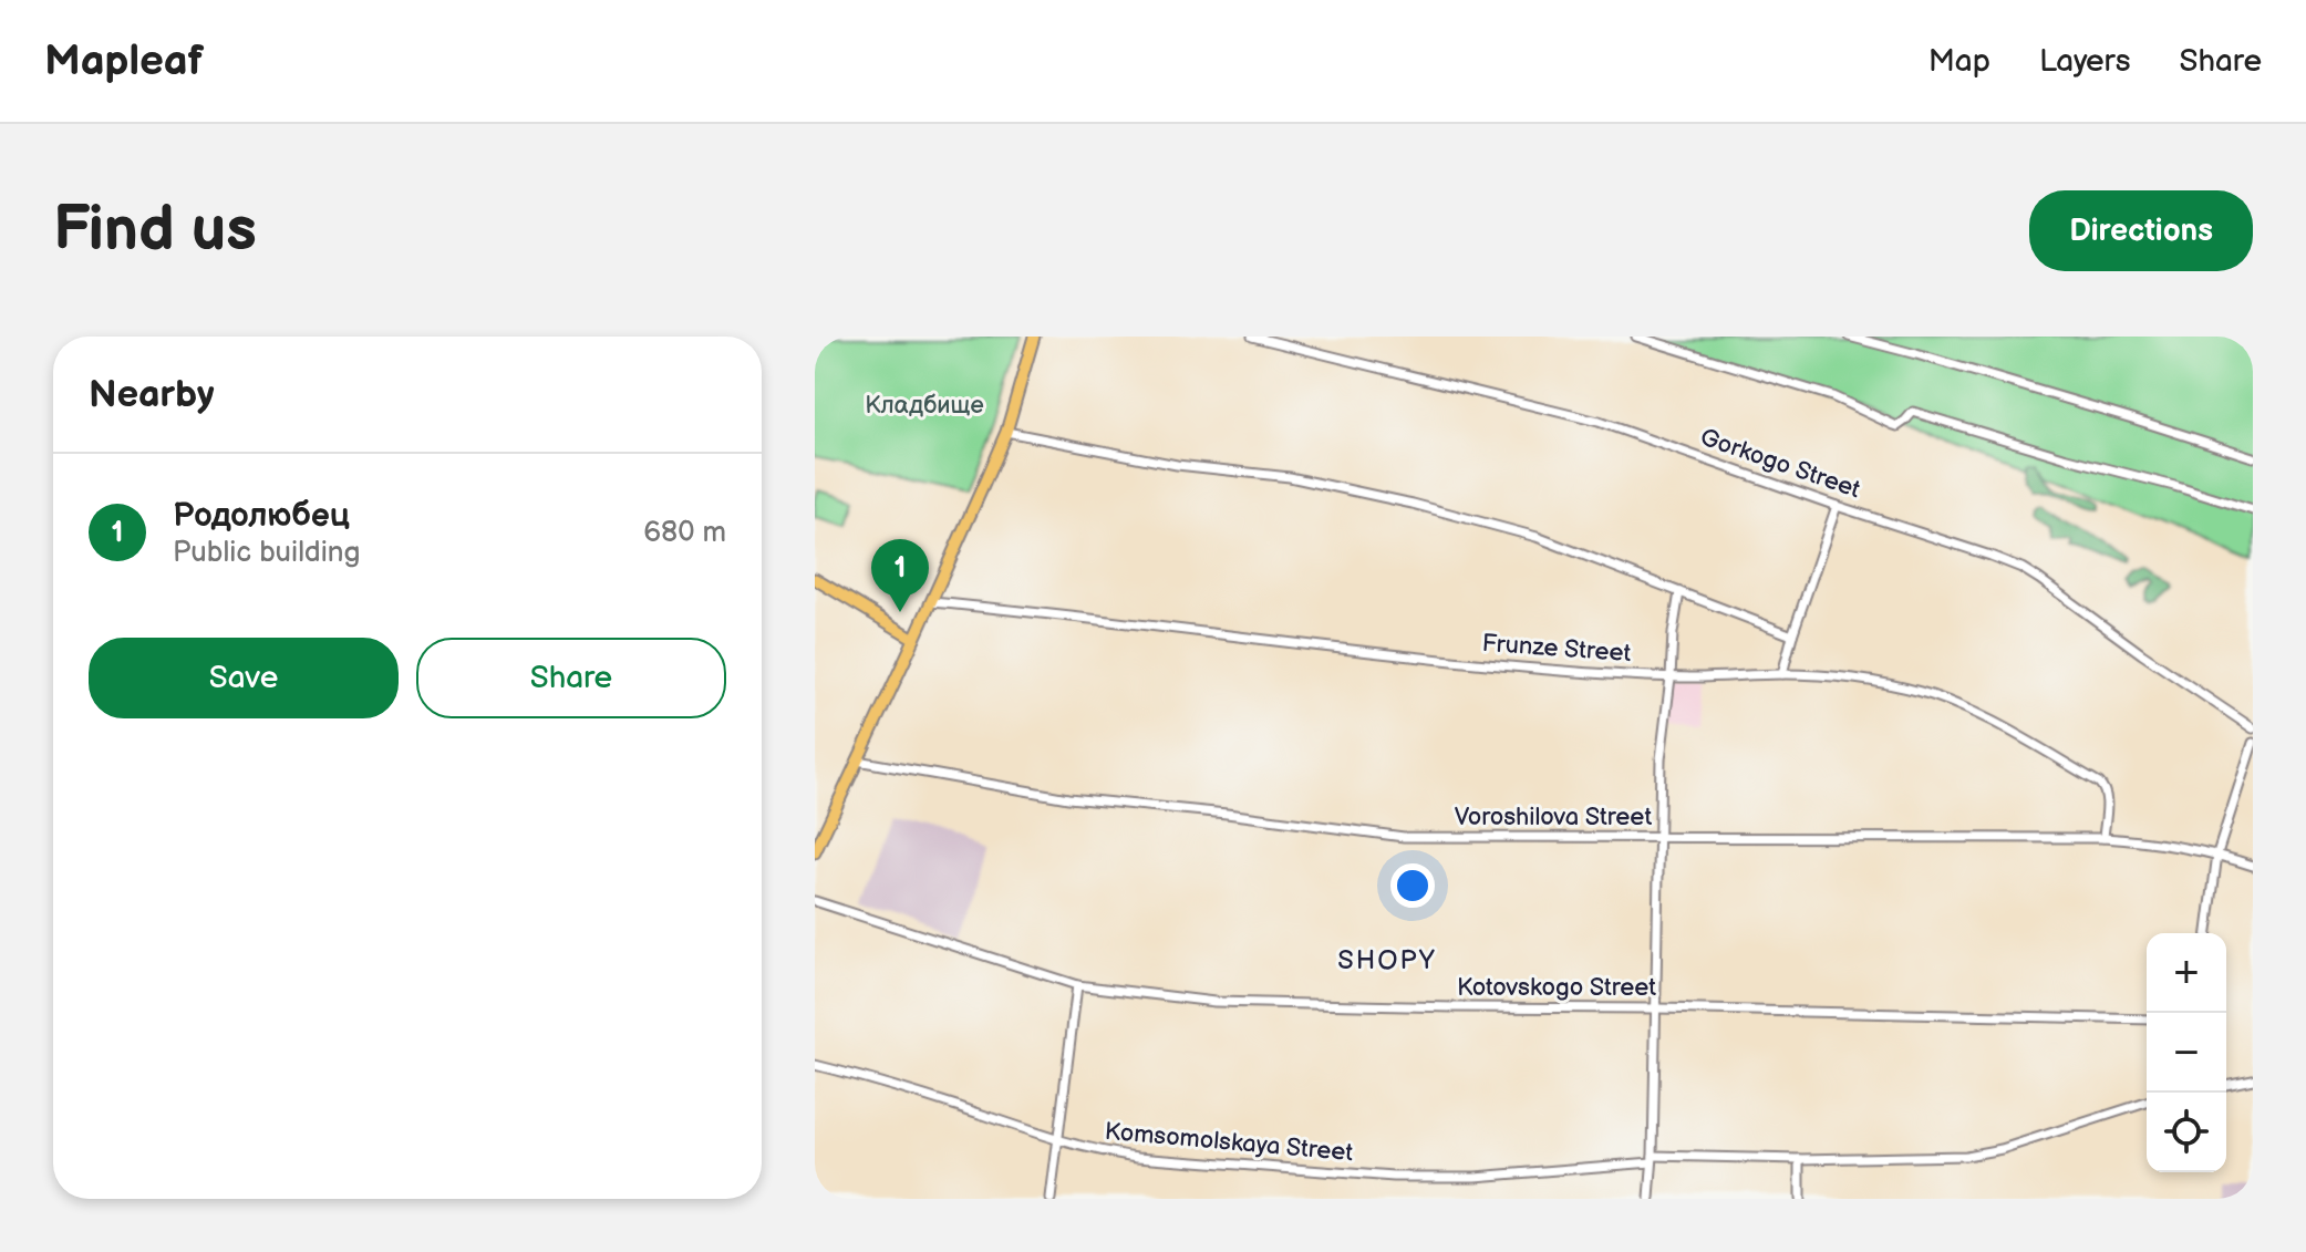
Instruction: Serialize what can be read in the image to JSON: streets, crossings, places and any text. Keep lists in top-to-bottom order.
{
  "streets": {
    "street": [
      "Gorkogo Street",
      "Frunze Street",
      "Voroshilova Street",
      "Kotovskogo Street",
      "Komsomolskaya Street"
    ]
  },
  "crossings": [
    ["Frunze Street", "Voroshilova Street"]
  ],
  "districts": ["SHOPY"],
  "parks": ["Кладбище"],
  "page": {
    "header": "Mapleaf",
    "nav": ["Map", "Layers", "Share"],
    "buttons": [
      "Directions",
      ["Save", "Share"]
    ],
    "title": "Find us",
    "heading": "Nearby",
    "list": [
      {
        "mark": "1",
        "name": "Родолюбец",
        "note": "Public building",
        "value": "680 m"
      }
    ],
    "pins": "1",
    "map_buttons": ["+", "−"]
  }
}
